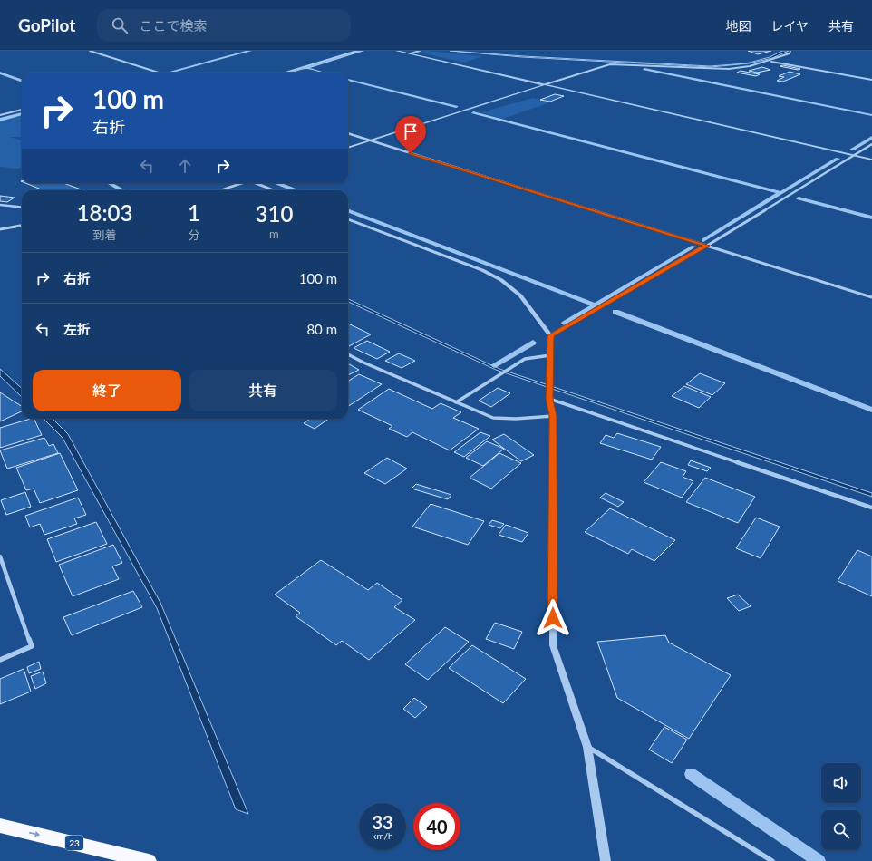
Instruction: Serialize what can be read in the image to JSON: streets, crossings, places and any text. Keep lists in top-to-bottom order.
{
  "streets": {
    "highway": ["23"]
  },
  "page": {
    "header": "GoPilot",
    "search": "ここで検索",
    "nav": ["地図", "レイヤ", "共有"],
    "turn": ["100 m", "右折"],
    "eta": [
      "18:03",
      "到着",
      "1",
      "分",
      "310",
      "m"
    ],
    "list": [
      {
        "name": "右折",
        "value": "100 m"
      },
      {
        "name": "左折",
        "value": "80 m"
      }
    ],
    "buttons": ["終了", "共有"],
    "speed": "33 km/h",
    "limit": "40"
  }
}
